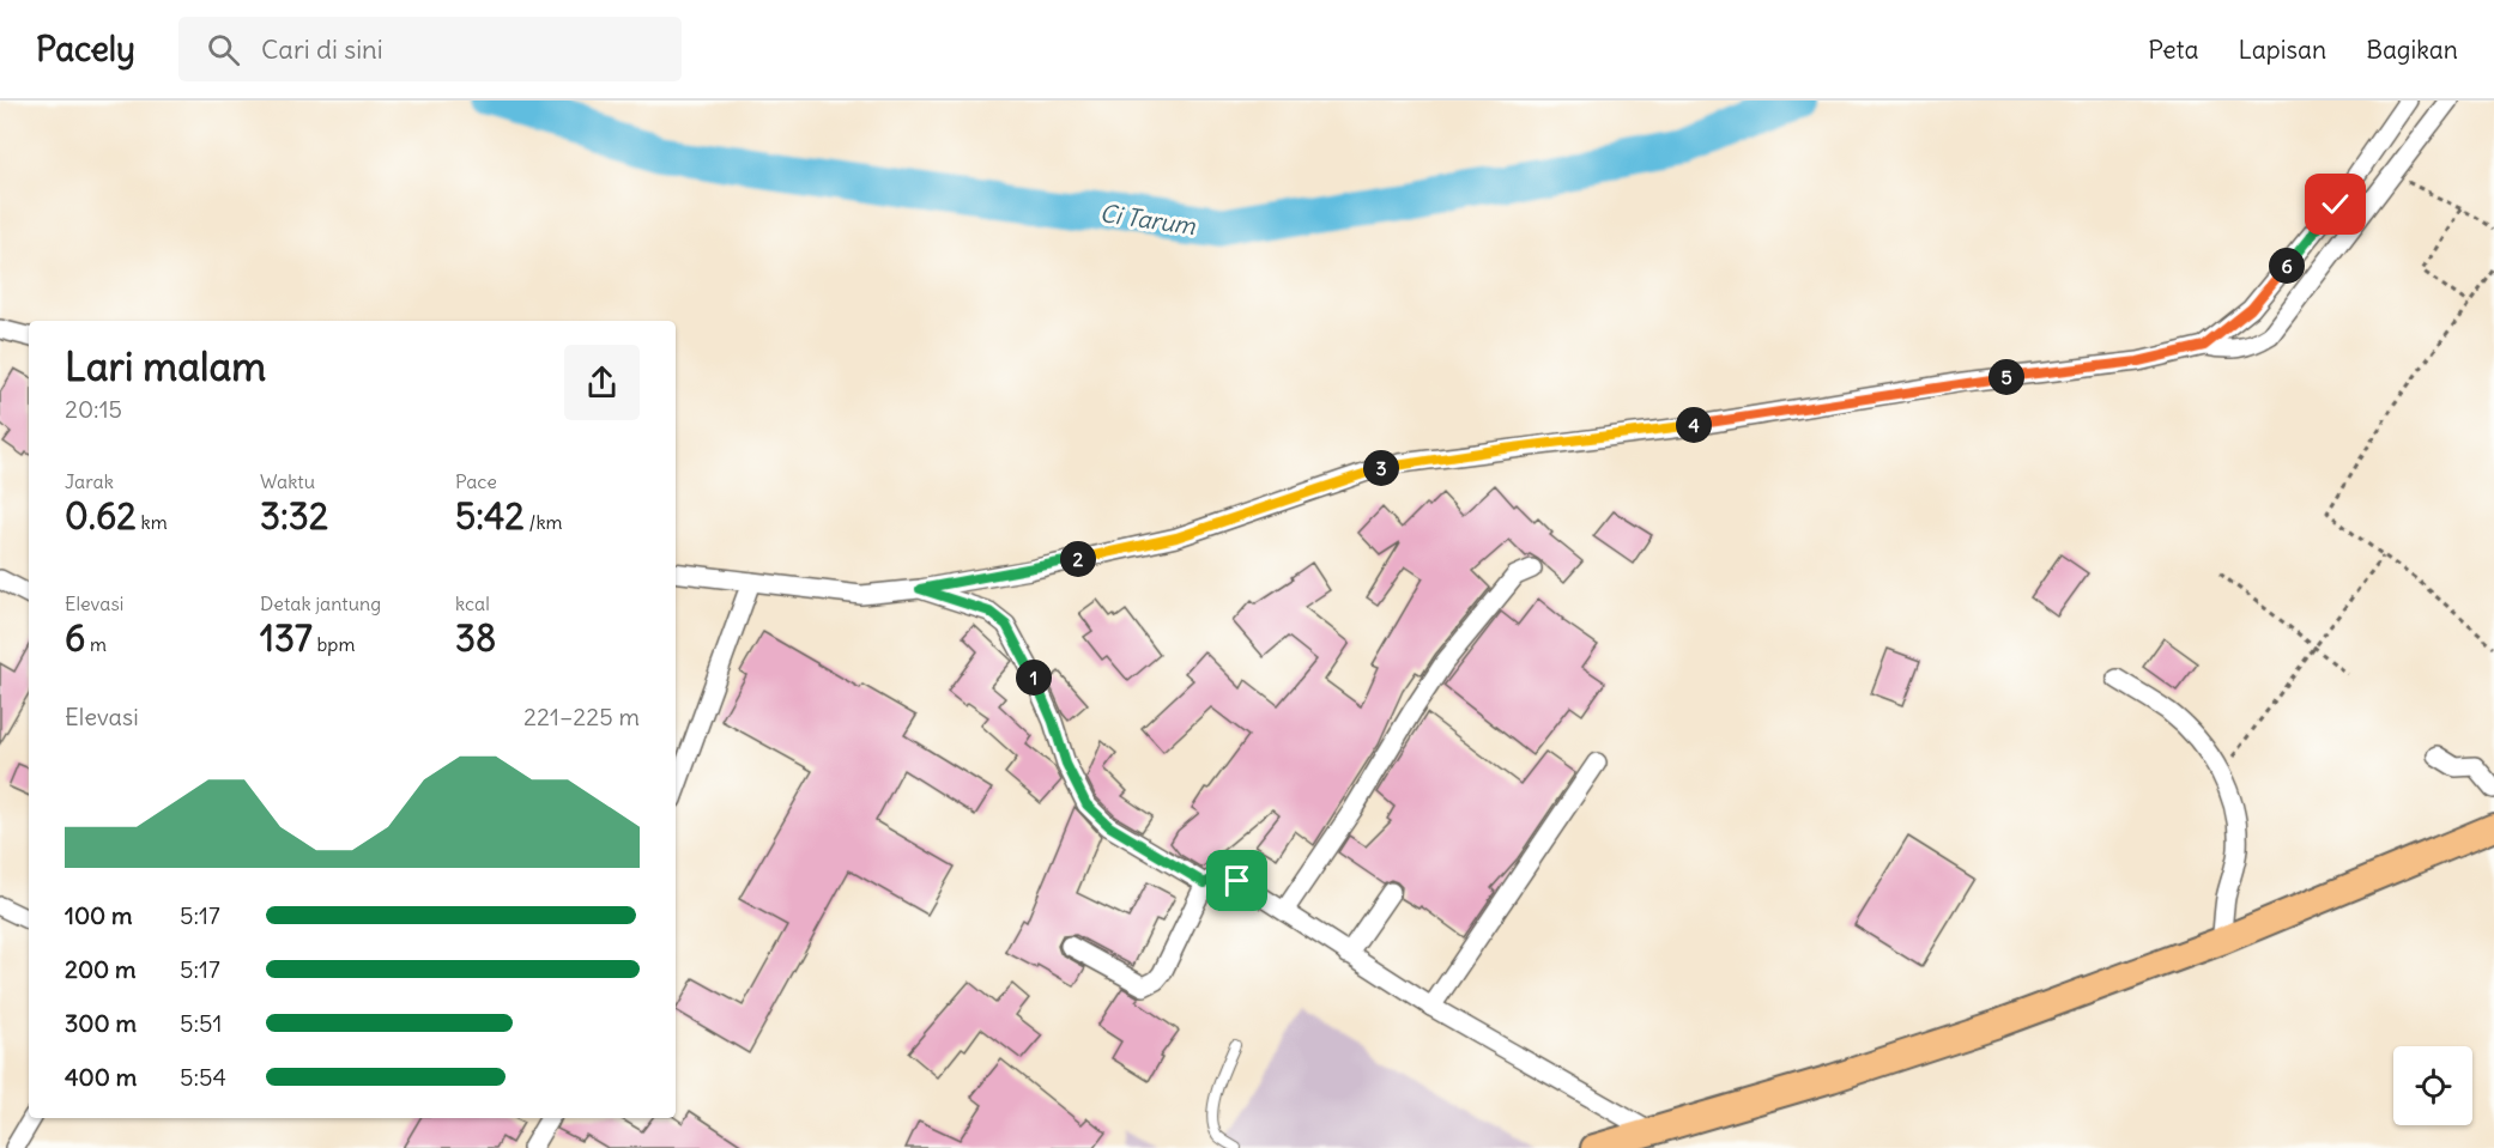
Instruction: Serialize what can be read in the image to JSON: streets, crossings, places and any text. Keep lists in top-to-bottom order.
{
  "water": ["Ci Tarum"],
  "page": {
    "header": "Pacely",
    "search": "Cari di sini",
    "nav": ["Peta", "Lapisan", "Bagikan"],
    "pins": [
      "6",
      "5",
      "4",
      "3",
      "2",
      "1"
    ],
    "heading": ["Lari malam", "20:15"],
    "stats": [
      ["Jarak", "0.62 km"],
      ["Waktu", "3:32"],
      ["Pace", "5:42 /km"],
      ["Elevasi", "6 m"],
      ["Detak jantung", "137 bpm"],
      ["kcal", "38"]
    ],
    "chart": ["Elevasi", "221–225 m"],
    "list": [
      {
        "name": "100 m",
        "note": "5:17"
      },
      {
        "name": "200 m",
        "note": "5:17"
      },
      {
        "name": "300 m",
        "note": "5:51"
      },
      {
        "name": "400 m",
        "note": "5:54"
      }
    ]
  }
}
